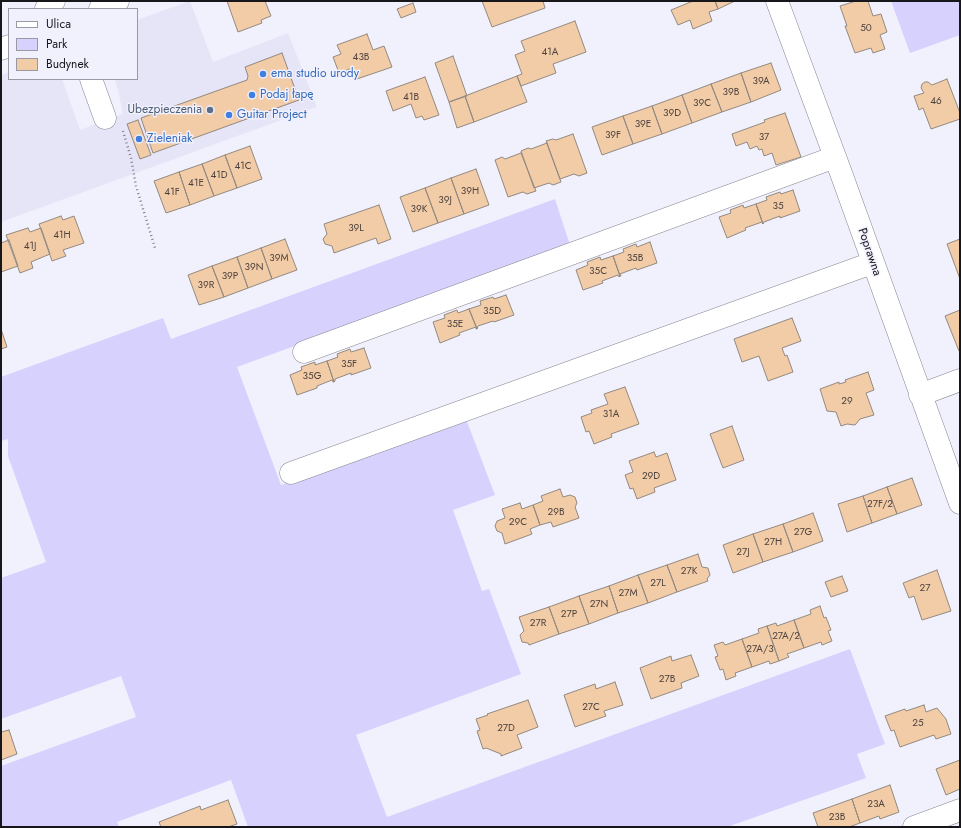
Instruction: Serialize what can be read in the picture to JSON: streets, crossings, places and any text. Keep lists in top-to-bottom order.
{
  "streets": {
    "street": ["Poprawna"]
  },
  "places": [
    "ema studio urody",
    "Podaj łapę",
    "Ubezpieczenia",
    "Guitar Project",
    "Zieleniak"
  ],
  "house_numbers": [
    "50",
    "41A",
    "43B",
    "39A",
    "39B",
    "41B",
    "46",
    "39C",
    "39D",
    "39E",
    "39F",
    "37",
    "41C",
    "41D",
    "41E",
    "39H",
    "41F",
    "39J",
    "35",
    "39K",
    "39L",
    "41H",
    "41J",
    "39M",
    "35B",
    "39N",
    "35C",
    "39P",
    "39R",
    "35D",
    "35E",
    "35F",
    "35G",
    "29",
    "31A",
    "29D",
    "27F/2",
    "29B",
    "29C",
    "27G",
    "27H",
    "27J",
    "27K",
    "27L",
    "27",
    "27M",
    "27N",
    "27P",
    "27R",
    "27A/2",
    "27A/3",
    "27B",
    "27C",
    "25",
    "27D",
    "23A",
    "23B"
  ],
  "legend": ["Ulica", "Park", "Budynek"]
}
